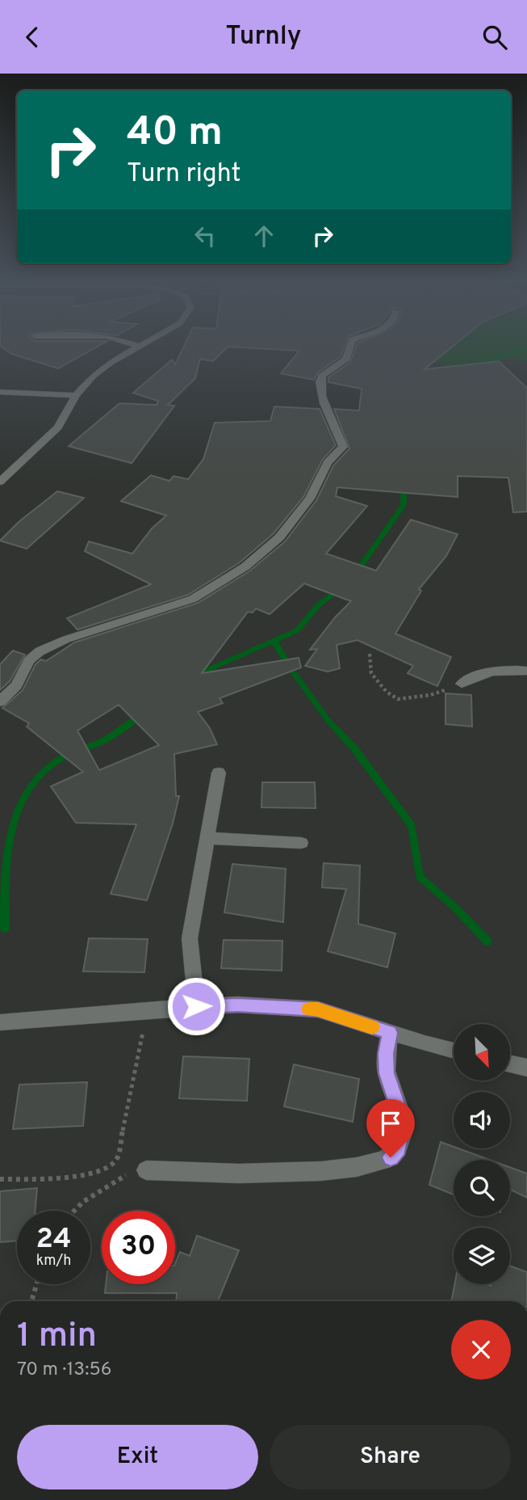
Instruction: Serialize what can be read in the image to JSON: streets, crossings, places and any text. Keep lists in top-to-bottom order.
{
  "north": "bottom right",
  "page": {
    "header": "Turnly",
    "turn": ["40 m", "Turn right"],
    "speed": "24 km/h",
    "limit": "30",
    "heading": ["1 min", "70 m · 13:56"],
    "buttons": ["Exit", "Share"]
  }
}
